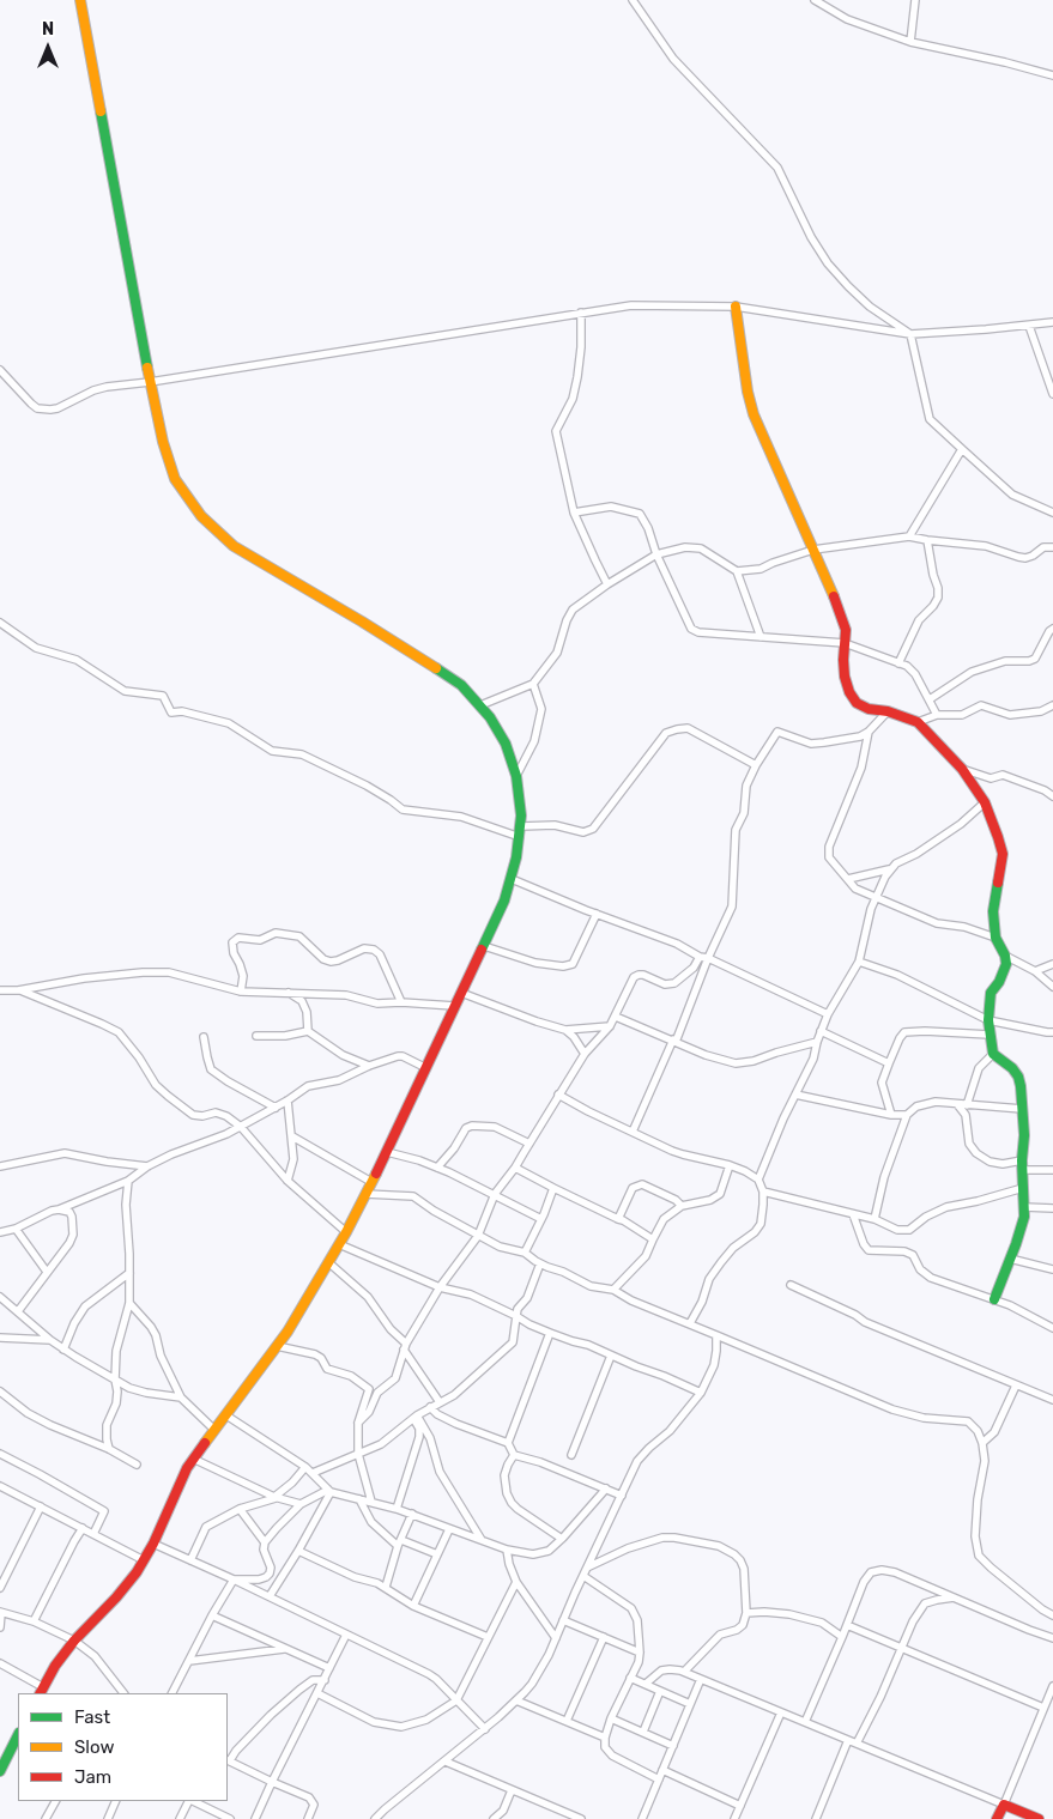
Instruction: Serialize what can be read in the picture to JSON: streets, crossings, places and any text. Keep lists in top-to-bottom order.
{
  "legend": ["Fast", "Slow", "Jam"],
  "north": "top"
}
